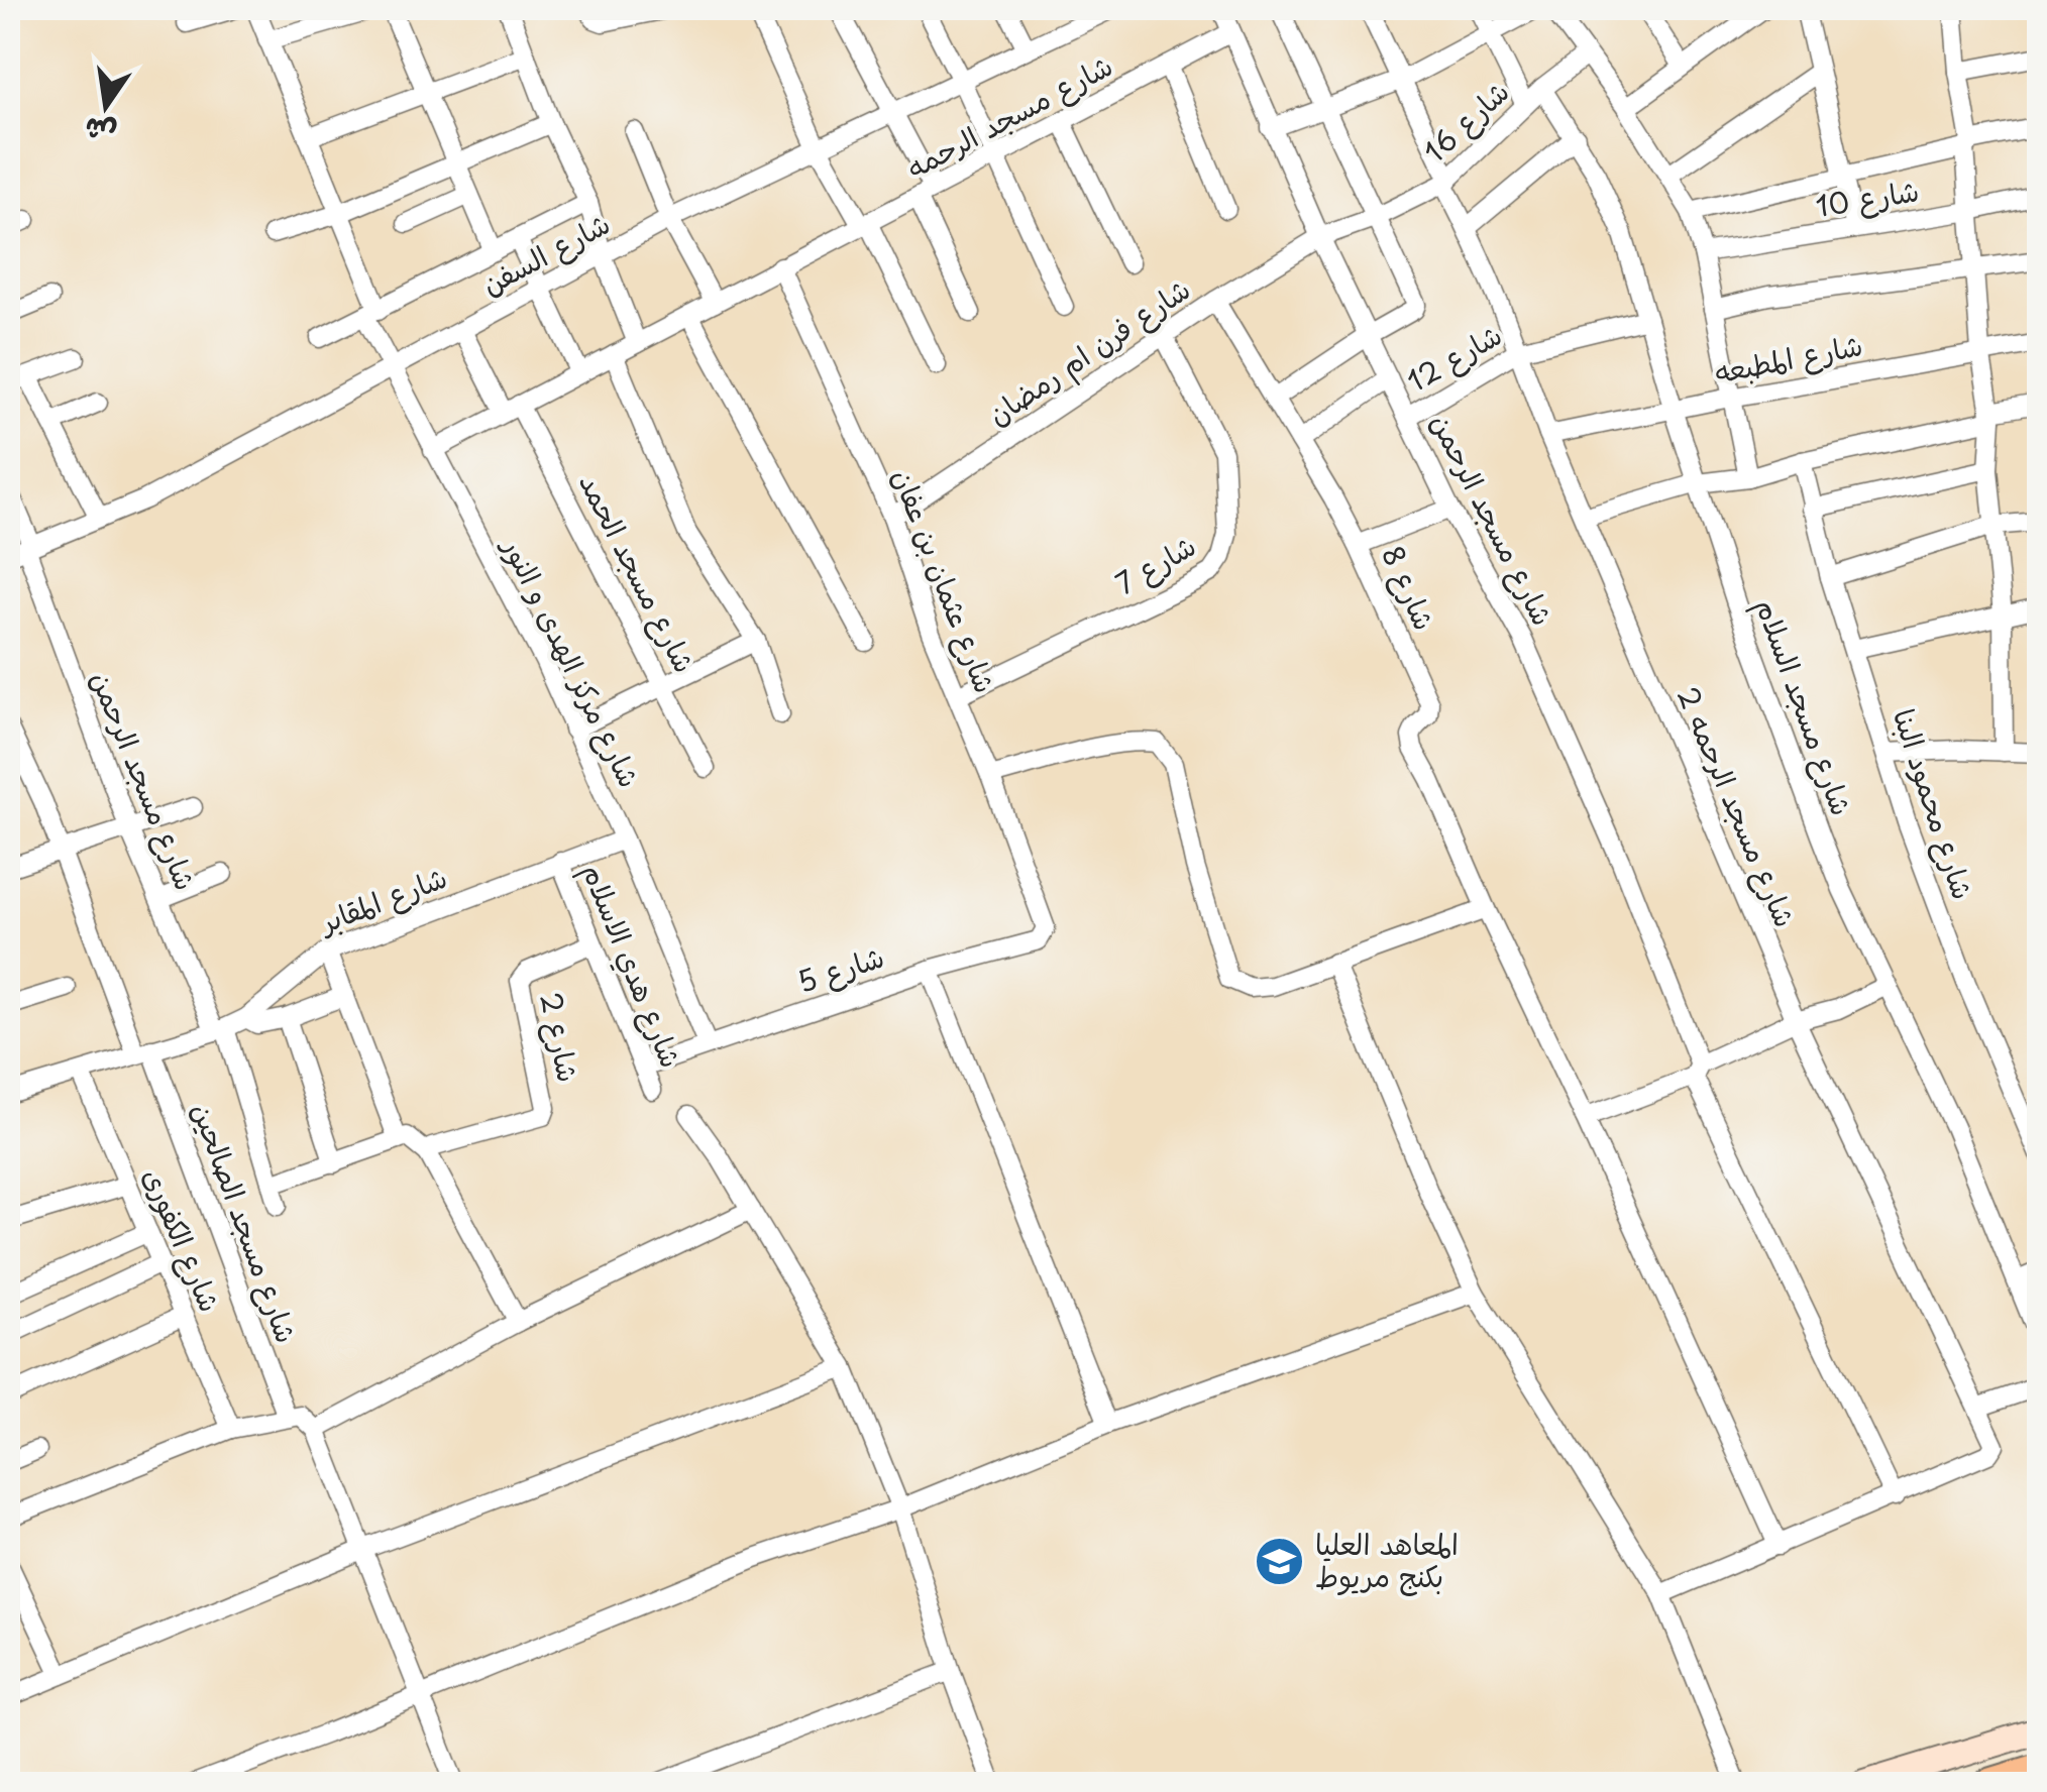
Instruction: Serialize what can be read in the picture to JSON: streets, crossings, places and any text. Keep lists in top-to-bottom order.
{
  "streets": {
    "street": [
      "شارع مسجد الرحمه",
      "شارع 16",
      "شارع 10",
      "شارع السفن",
      "شارع فرن ام رمضان",
      "شارع 12",
      "شارع المطبعه",
      "شارع مسجد الرحمن",
      "شارع 7",
      "شارع مسجد الحمد",
      "شارع عثمان بن عفان",
      "شارع 8",
      "شارع مركز الهدى و النور",
      "شارع مسجد السلام",
      "شارع محمود البنا",
      "شارع مسجد الرحمه 2",
      "شارع المقابر",
      "شارع هدي الاسلام",
      "شارع 5",
      "شارع 2",
      "شارع مسجد الصالحين",
      "شارع الكفورى"
    ]
  },
  "crossings": [
    ["شارع مسجد الرحمه", "شارع مسجد الرحمن"],
    ["شارع مسجد الرحمه", "شارع مسجد الحمد"],
    ["شارع مسجد الرحمه", "شارع عثمان بن عفان"],
    ["شارع مسجد الرحمه", "شارع مركز الهدى و النور"],
    ["شارع 16", "شارع فرن ام رمضان"],
    ["شارع 16", "شارع مسجد الرحمن"],
    ["شارع 16", "شارع مسجد السلام"],
    ["شارع 16", "شارع مسجد الرحمه 2"],
    ["شارع السفن", "شارع مسجد الرحمن"],
    ["شارع السفن", "شارع مسجد الحمد"],
    ["شارع السفن", "شارع مركز الهدى و النور"],
    ["شارع فرن ام رمضان", "شارع مسجد الرحمن"],
    ["شارع فرن ام رمضان", "شارع 7"],
    ["شارع فرن ام رمضان", "شارع عثمان بن عفان"],
    ["شارع فرن ام رمضان", "شارع 8"],
    ["شارع 12", "شارع مسجد الرحمن"],
    ["شارع 12", "شارع مسجد السلام"],
    ["شارع 12", "شارع مسجد الرحمه 2"],
    ["شارع المطبعه", "شارع مسجد السلام"],
    ["شارع المطبعه", "شارع مسجد الرحمه 2"],
    ["شارع مسجد الرحمن", "شارع مسجد الرحمه 2"],
    ["شارع مسجد الرحمن", "شارع المقابر"],
    ["شارع 7", "شارع عثمان بن عفان"],
    ["شارع عثمان بن عفان", "شارع 5"],
    ["شارع مركز الهدى و النور", "شارع المقابر"],
    ["شارع مركز الهدى و النور", "شارع 5"],
    ["شارع المقابر", "شارع هدي الاسلام"],
    ["شارع المقابر", "شارع مسجد الصالحين"],
    ["شارع المقابر", "شارع الكفورى"],
    ["شارع هدي الاسلام", "شارع 5"],
    ["شارع هدي الاسلام", "شارع 2"]
  ],
  "places": {
    "school or university": ["المعاهد العليا بكنج مريوط"]
  },
  "north": "bottom"
}
